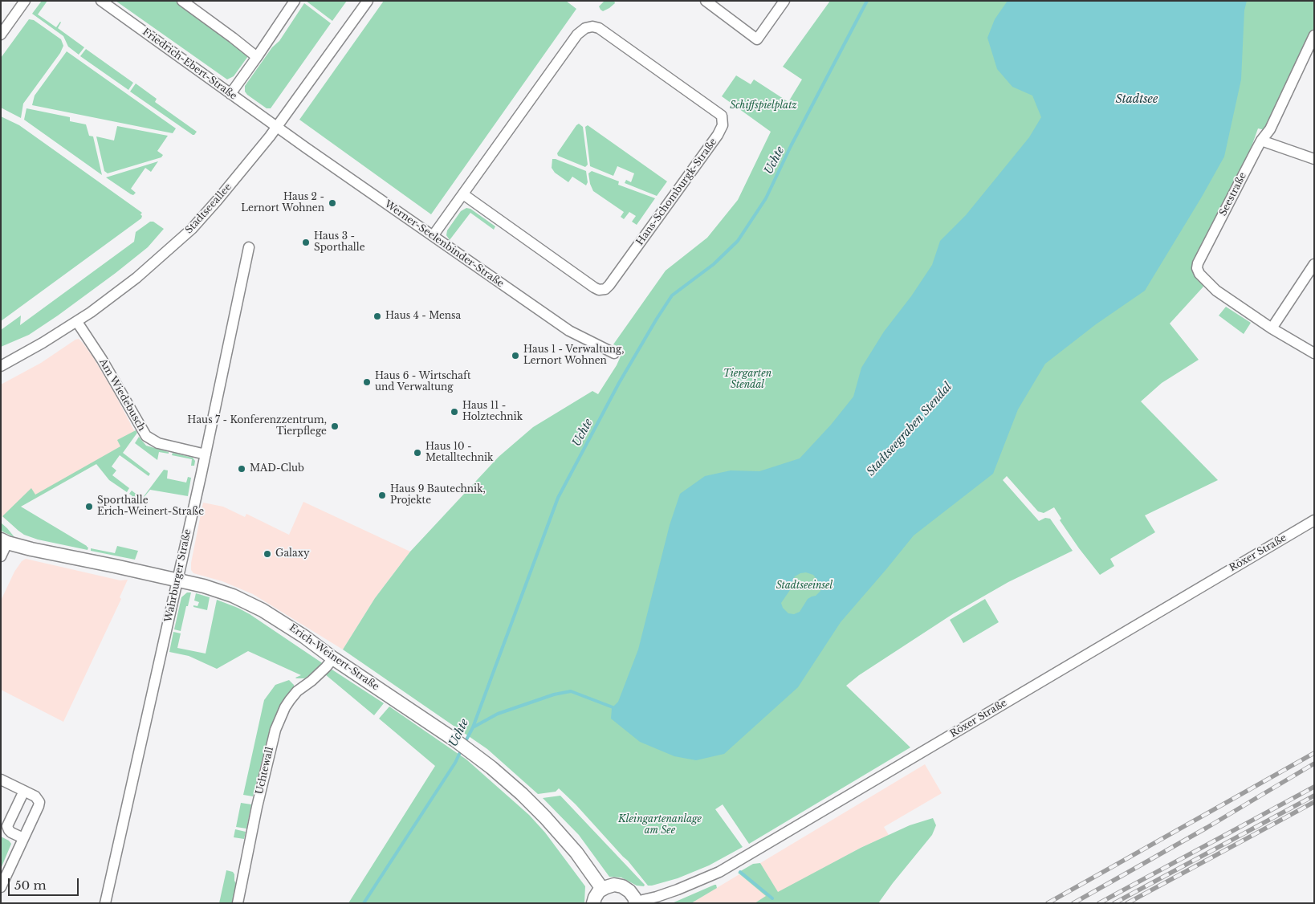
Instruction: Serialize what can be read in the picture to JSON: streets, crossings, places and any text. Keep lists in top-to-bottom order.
{
  "streets": {
    "street": [
      "Friedrich-Ebert-Straße",
      "Hans-Schomburgk-Straße",
      "Seestraße",
      "Stadtseeallee",
      "Werner-Seelenbinder-Straße",
      "Am Wiedebusch",
      "Röxer Straße",
      "Wahrburger Straße",
      "Erich-Weinert-Straße",
      "Uchtewall"
    ]
  },
  "crossings": [
    ["Friedrich-Ebert-Straße", "Stadtseeallee"],
    ["Friedrich-Ebert-Straße", "Werner-Seelenbinder-Straße"],
    ["Hans-Schomburgk-Straße", "Werner-Seelenbinder-Straße"],
    ["Stadtseeallee", "Werner-Seelenbinder-Straße"],
    ["Stadtseeallee", "Am Wiedebusch"],
    ["Am Wiedebusch", "Wahrburger Straße"],
    ["Wahrburger Straße", "Erich-Weinert-Straße"],
    ["Erich-Weinert-Straße", "Uchtewall"]
  ],
  "water": ["Stadtsee", "Uchte", "Stadtseegraben Stendal"],
  "parks": [
    "Schiffspielplatz",
    "Tiergarten Stendal",
    "Stadtseeinsel",
    "Kleingartenanlage am See"
  ],
  "places": [
    "Haus 2 - Lernort Wohnen",
    "Haus 3 - Sporthalle",
    "Haus 4 - Mensa",
    "Haus 1 - Verwaltung, Lernort Wohnen",
    "Haus 6 - Wirtschaft und Verwaltung",
    "Haus 11 - Holztechnik",
    "Haus 7 - Konferenzzentrum, Tierpflege",
    "Haus 10 - Metalltechnik",
    "MAD-Club",
    "Haus 9 Bautechnik, Projekte",
    "Sporthalle Erich-Weinert-Straße",
    "Galaxy"
  ],
  "scale_bar": "50 m"
}
